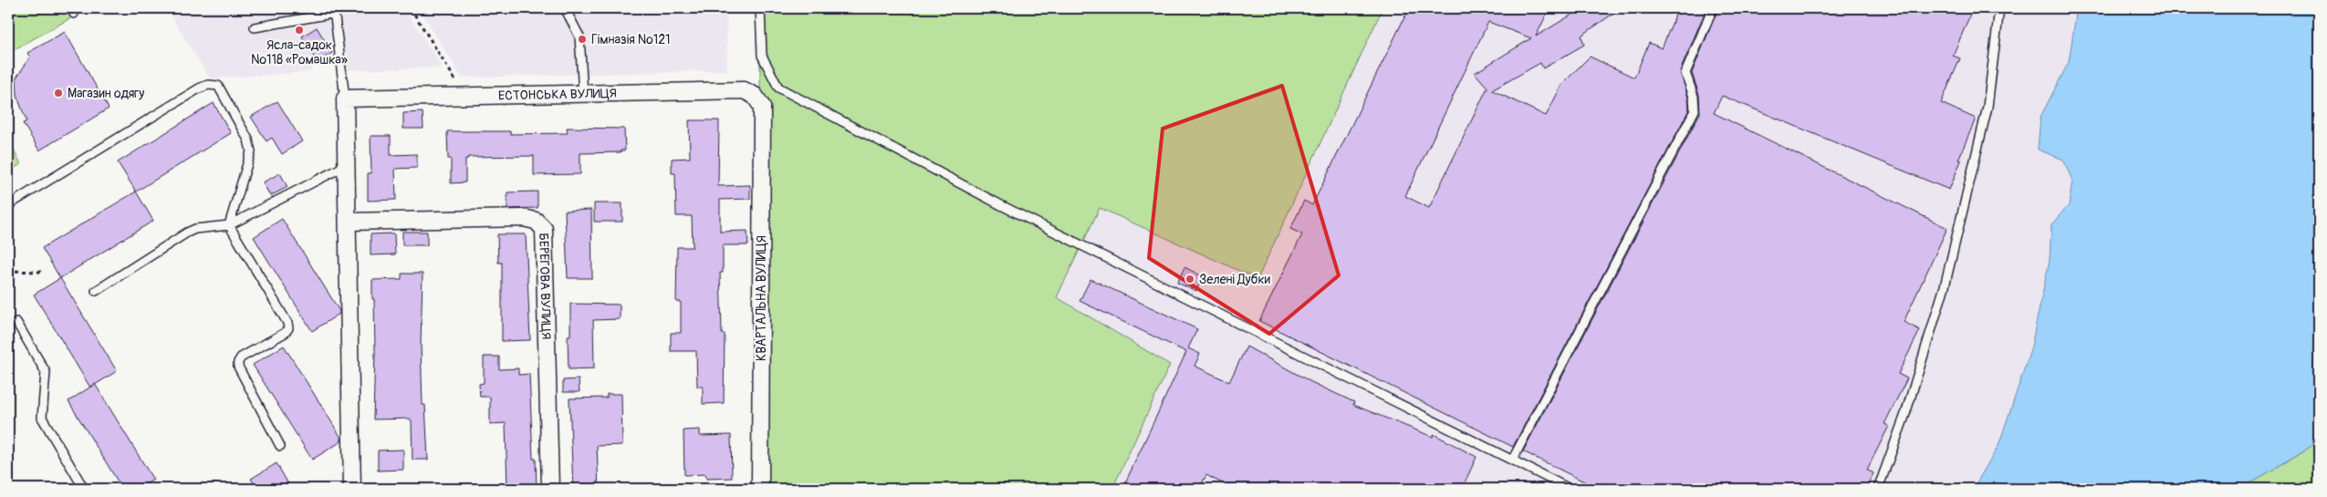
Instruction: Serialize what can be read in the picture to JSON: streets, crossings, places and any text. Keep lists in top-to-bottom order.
{
  "streets": {
    "street": ["ЕСТОНСЬКА ВУЛИЦЯ", "БЕРЕГОВА ВУЛИЦЯ", "КВАРТАЛЬНА ВУЛИЦЯ"]
  },
  "crossings": [
    ["ЕСТОНСЬКА ВУЛИЦЯ", "КВАРТАЛЬНА ВУЛИЦЯ"]
  ],
  "places": [
    "Ясла-садок №118 «Ромашка»",
    "Гімназія №121",
    "Магазин одягу",
    "Зелені Дубки"
  ]
}
